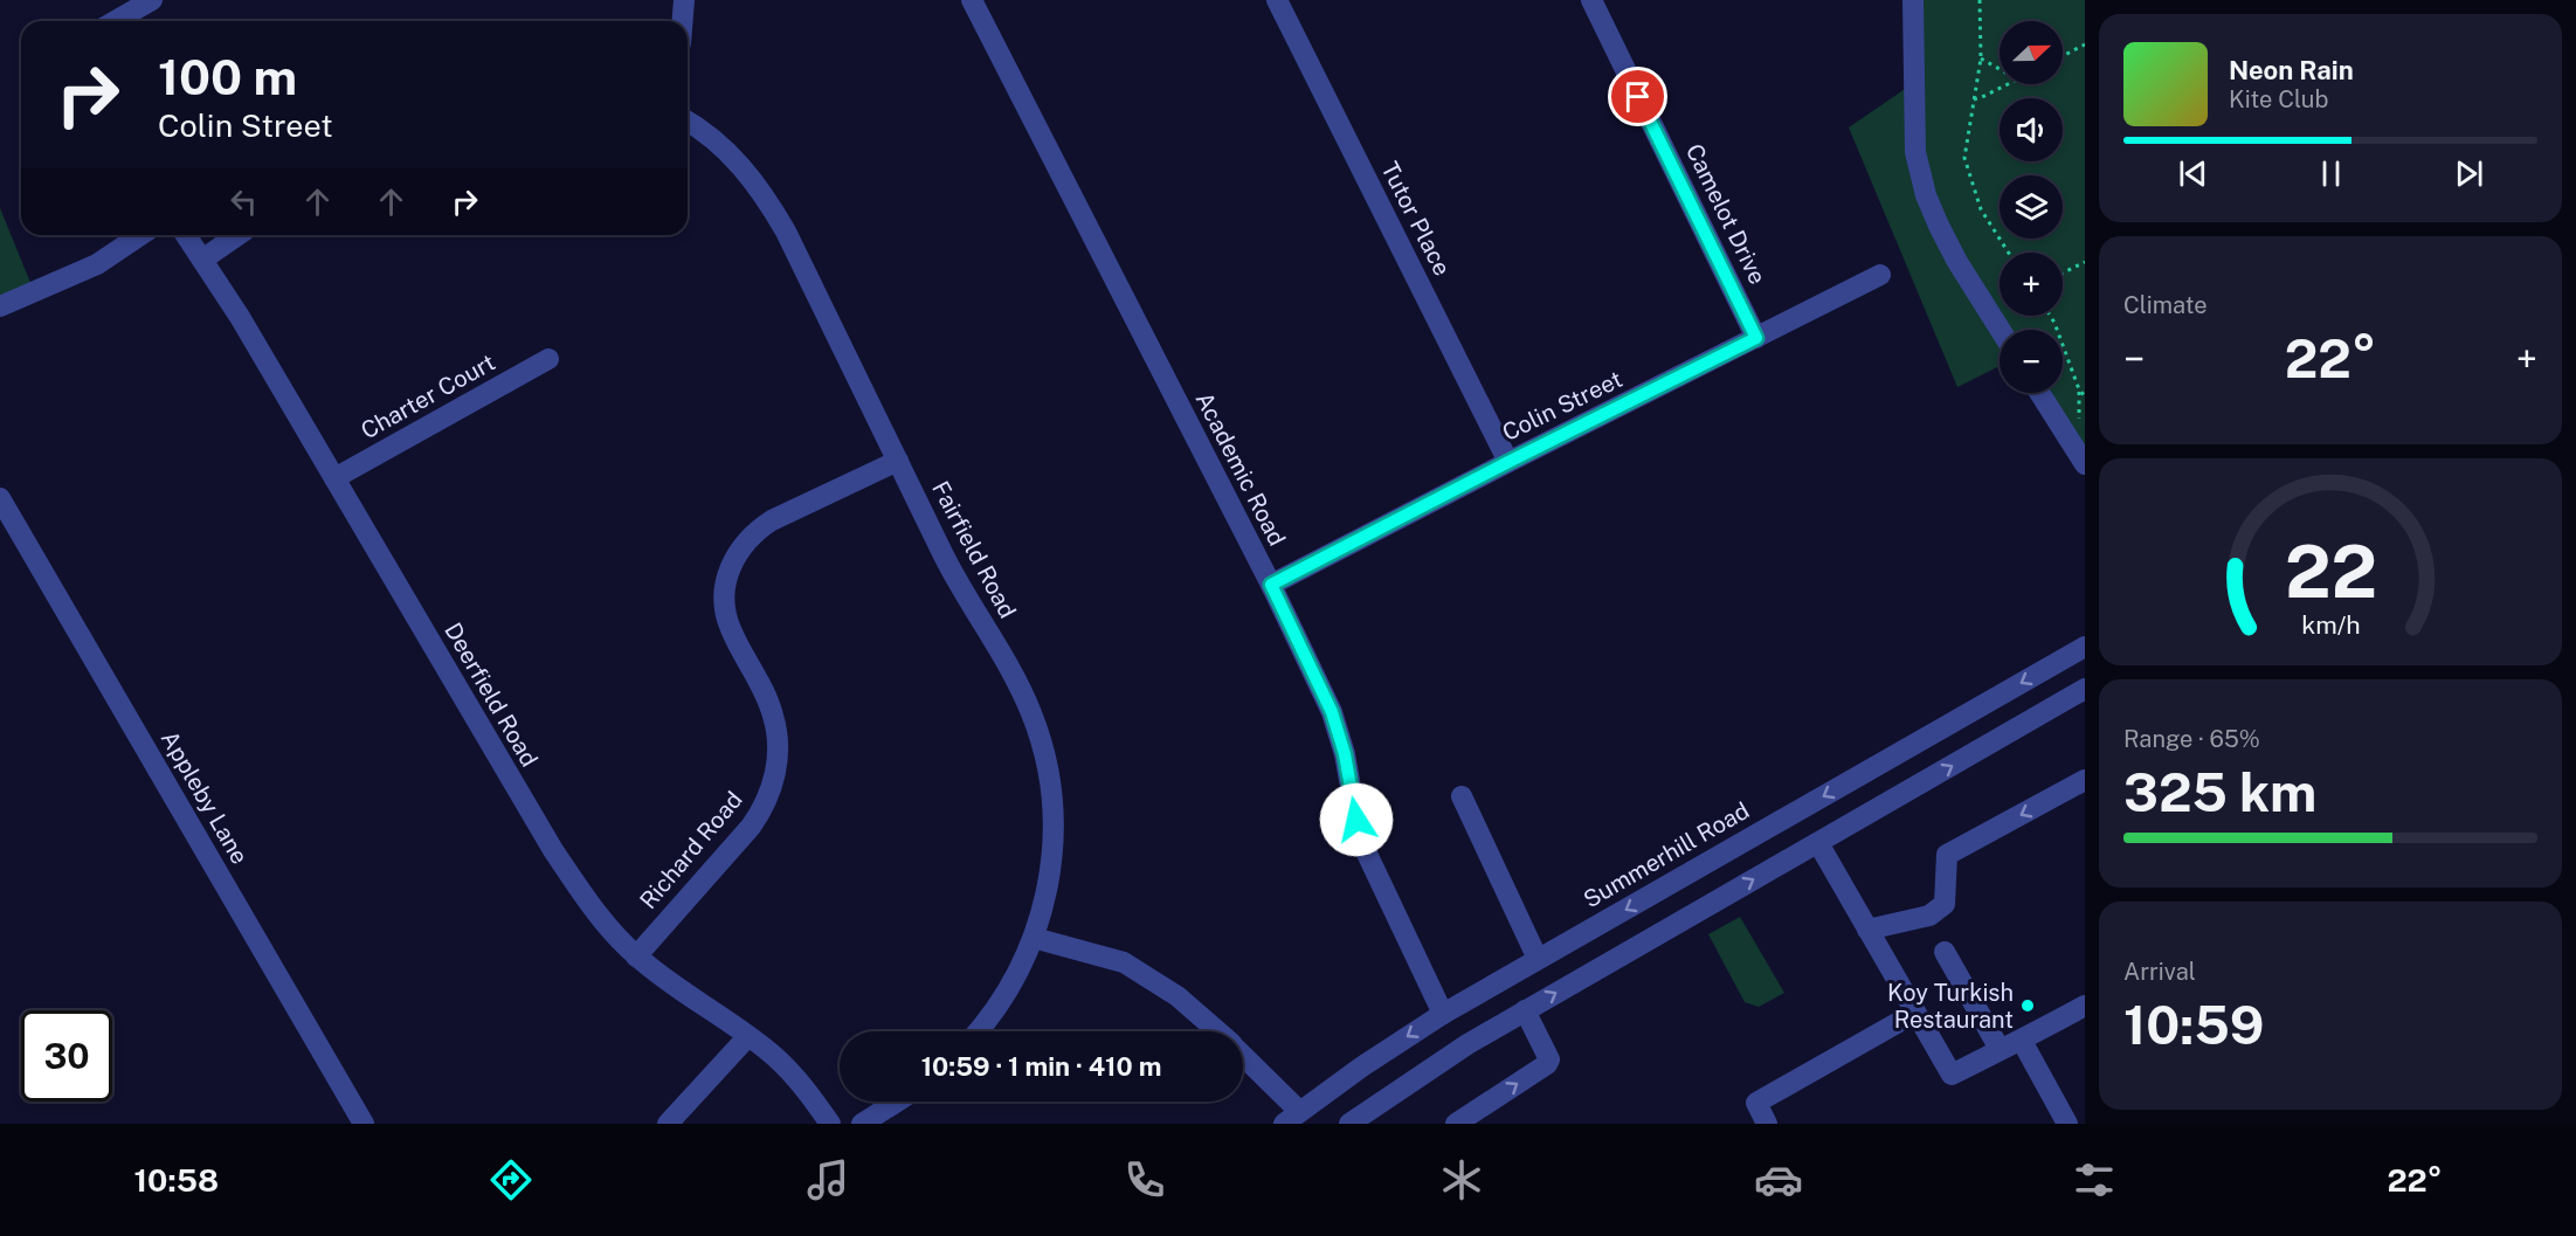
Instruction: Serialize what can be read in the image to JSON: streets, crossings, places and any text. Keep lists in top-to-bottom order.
{
  "streets": {
    "street": [
      "Camelot Drive",
      "Tutor Place",
      "Charter Court",
      "Colin Street",
      "Academic Road",
      "Fairfield Road",
      "Deerfield Road",
      "Appleby Lane",
      "Richard Road",
      "Summerhill Road"
    ]
  },
  "crossings": [
    ["Camelot Drive", "Colin Street"],
    ["Tutor Place", "Colin Street"],
    ["Charter Court", "Deerfield Road"],
    ["Colin Street", "Academic Road"],
    ["Academic Road", "Summerhill Road"],
    ["Fairfield Road", "Richard Road"],
    ["Deerfield Road", "Richard Road"]
  ],
  "places": ["Koy Turkish Restaurant"],
  "north": "right",
  "page": {
    "map_buttons": ["+", "−"],
    "turn": ["100 m", "Colin Street"],
    "song": ["Neon Rain", "Kite Club"],
    "tile": [
      "Climate",
      ["Range · 65%", "325 km"],
      ["Arrival", "10:59"]
    ],
    "heat": ["−", "22°", "+"],
    "limit": "30",
    "trip": "10:59 · 1 min · 410 m",
    "tabs": ["10:58", "22°"],
    "gauge": ["22", "km/h"]
  }
}
